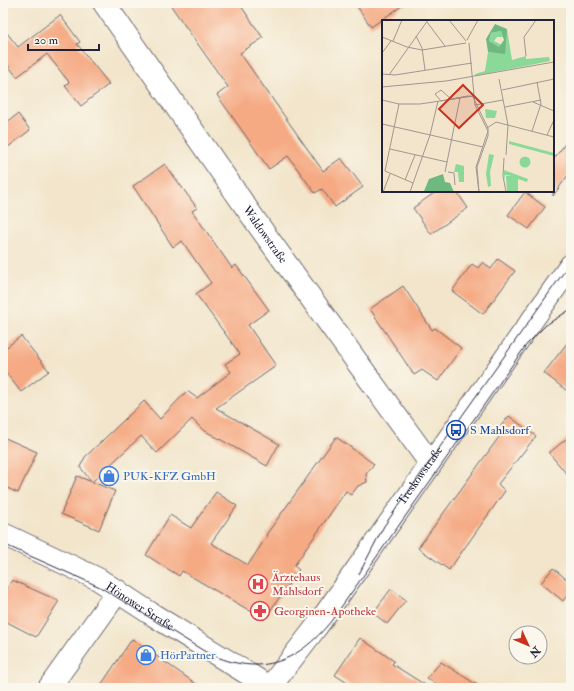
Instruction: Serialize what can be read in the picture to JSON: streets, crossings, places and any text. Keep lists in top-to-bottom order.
{
  "streets": {
    "street": ["Waldowstraße", "Treskowstraße", "Hönower Straße"]
  },
  "crossings": [
    ["Waldowstraße", "Treskowstraße"],
    ["Treskowstraße", "Hönower Straße"]
  ],
  "places": {
    "bus stop": ["S Mahlsdorf"],
    "shop": ["PUK-KFZ GmbH", "HörPartner"],
    "hospital": ["Ärztehaus Mahlsdorf"],
    "pharmacy": ["Georginen-Apotheke"]
  },
  "scale_bar": "20 m",
  "north": "bottom right"
}
